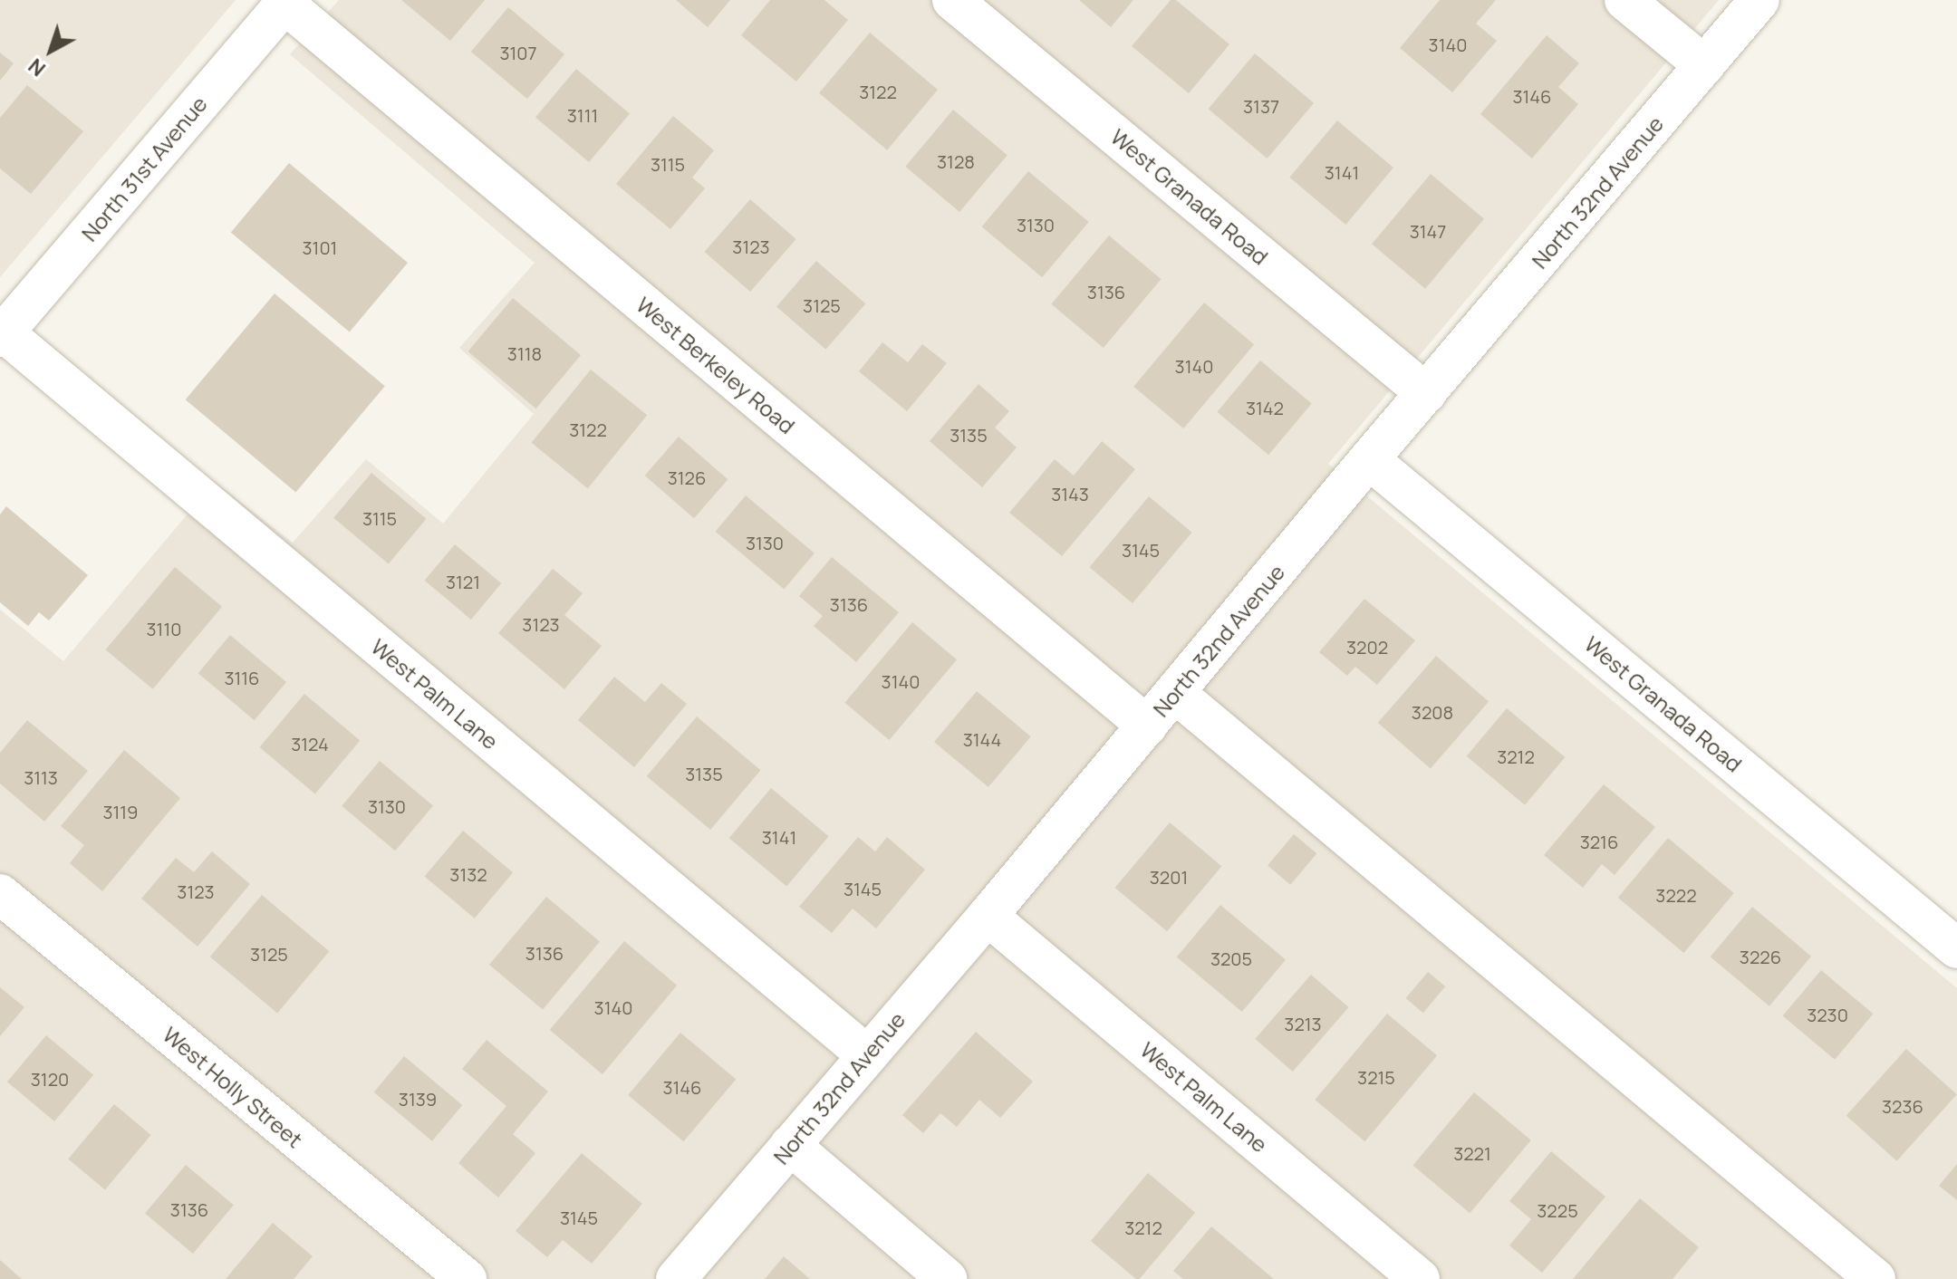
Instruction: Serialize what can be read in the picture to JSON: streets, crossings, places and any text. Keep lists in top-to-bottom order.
{
  "streets": {
    "street": [
      "North 31st Avenue",
      "North 32nd Avenue",
      "West Granada Road",
      "West Berkeley Road",
      "West Palm Lane",
      "West Holly Street"
    ]
  },
  "crossings": [
    ["North 31st Avenue", "West Berkeley Road"],
    ["North 31st Avenue", "West Palm Lane"],
    ["North 32nd Avenue", "West Granada Road"],
    ["North 32nd Avenue", "West Berkeley Road"],
    ["North 32nd Avenue", "West Palm Lane"]
  ],
  "house_numbers": [
    "3140",
    "3107",
    "3122",
    "3146",
    "3137",
    "3111",
    "3128",
    "3115",
    "3141",
    "3130",
    "3147",
    "3123",
    "3101",
    "3136",
    "3125",
    "3118",
    "3140",
    "3142",
    "3122",
    "3135",
    "3126",
    "3143",
    "3115",
    "3130",
    "3145",
    "3121",
    "3136",
    "3123",
    "3110",
    "3202",
    "3116",
    "3140",
    "3208",
    "3144",
    "3124",
    "3212",
    "3135",
    "3113",
    "3130",
    "3119",
    "3141",
    "3216",
    "3132",
    "3201",
    "3145",
    "3123",
    "3222",
    "3136",
    "3125",
    "3226",
    "3205",
    "3140",
    "3230",
    "3213",
    "3215",
    "3120",
    "3146",
    "3139",
    "3236",
    "3221",
    "3136",
    "3225",
    "3145",
    "3212"
  ],
  "north": "bottom left"
}
